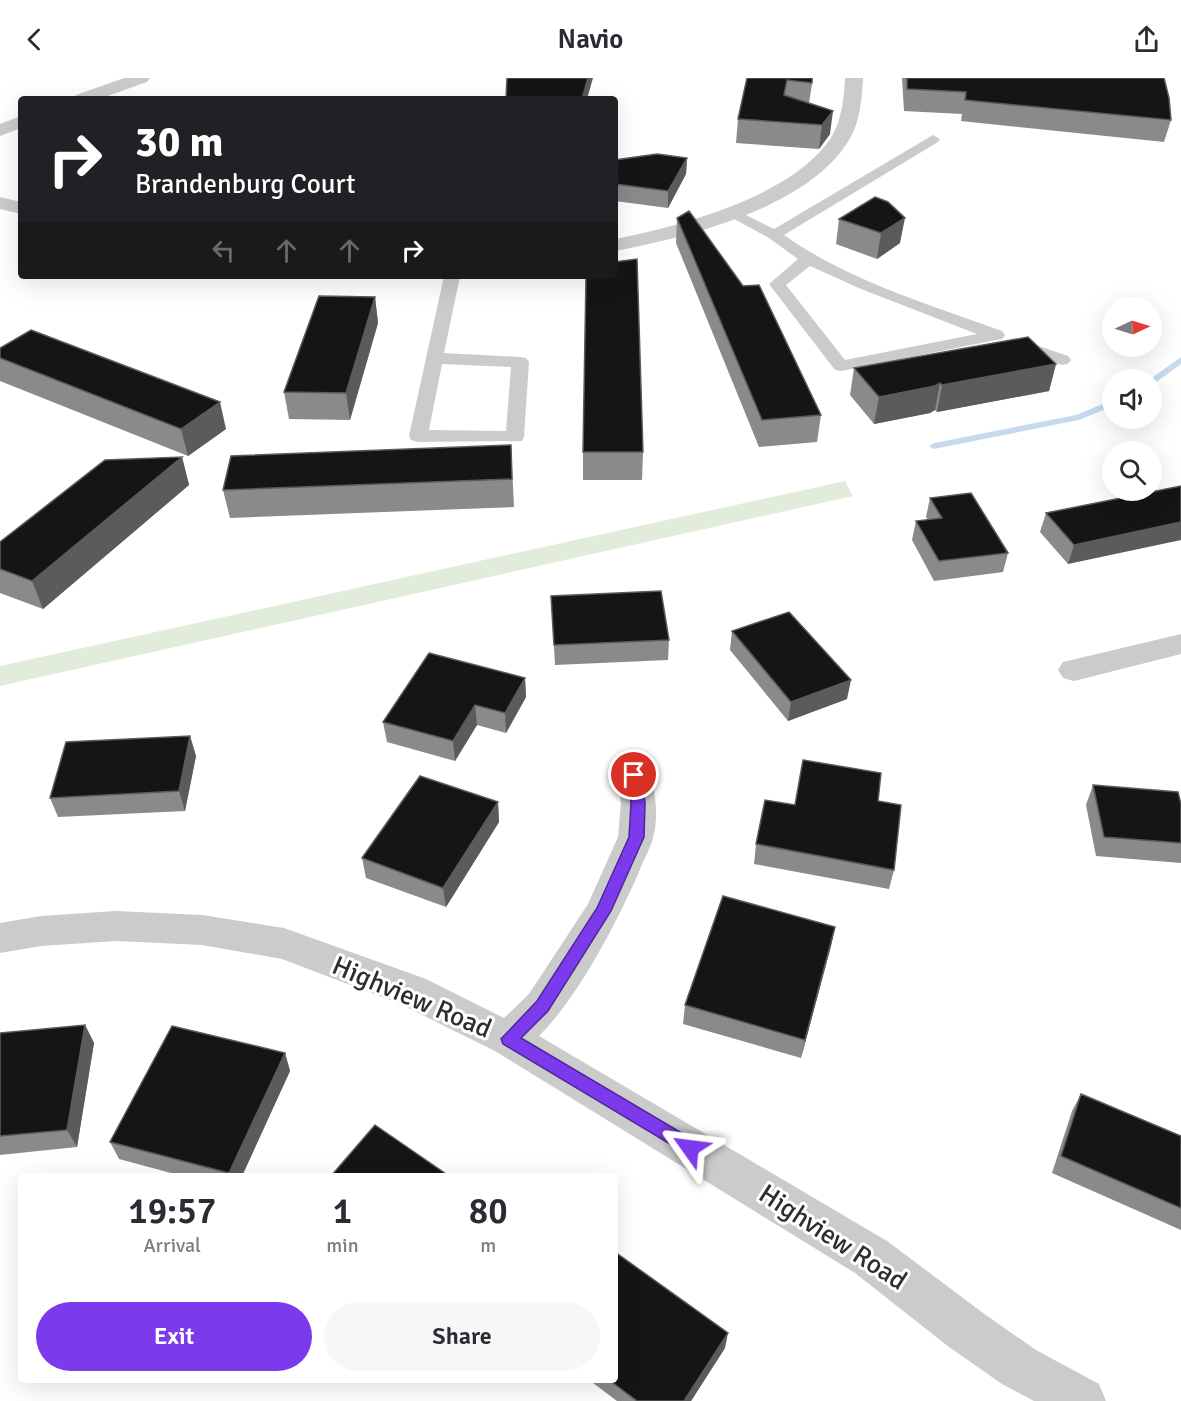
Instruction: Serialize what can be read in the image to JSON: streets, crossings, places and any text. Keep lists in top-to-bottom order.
{
  "streets": {
    "street": ["Highview Road"]
  },
  "north": "right",
  "page": {
    "header": "Navio",
    "turn": ["30 m", "Brandenburg Court"],
    "eta": [
      "19:57",
      "Arrival",
      "1",
      "min",
      "80",
      "m"
    ],
    "buttons": ["Exit", "Share"]
  }
}
